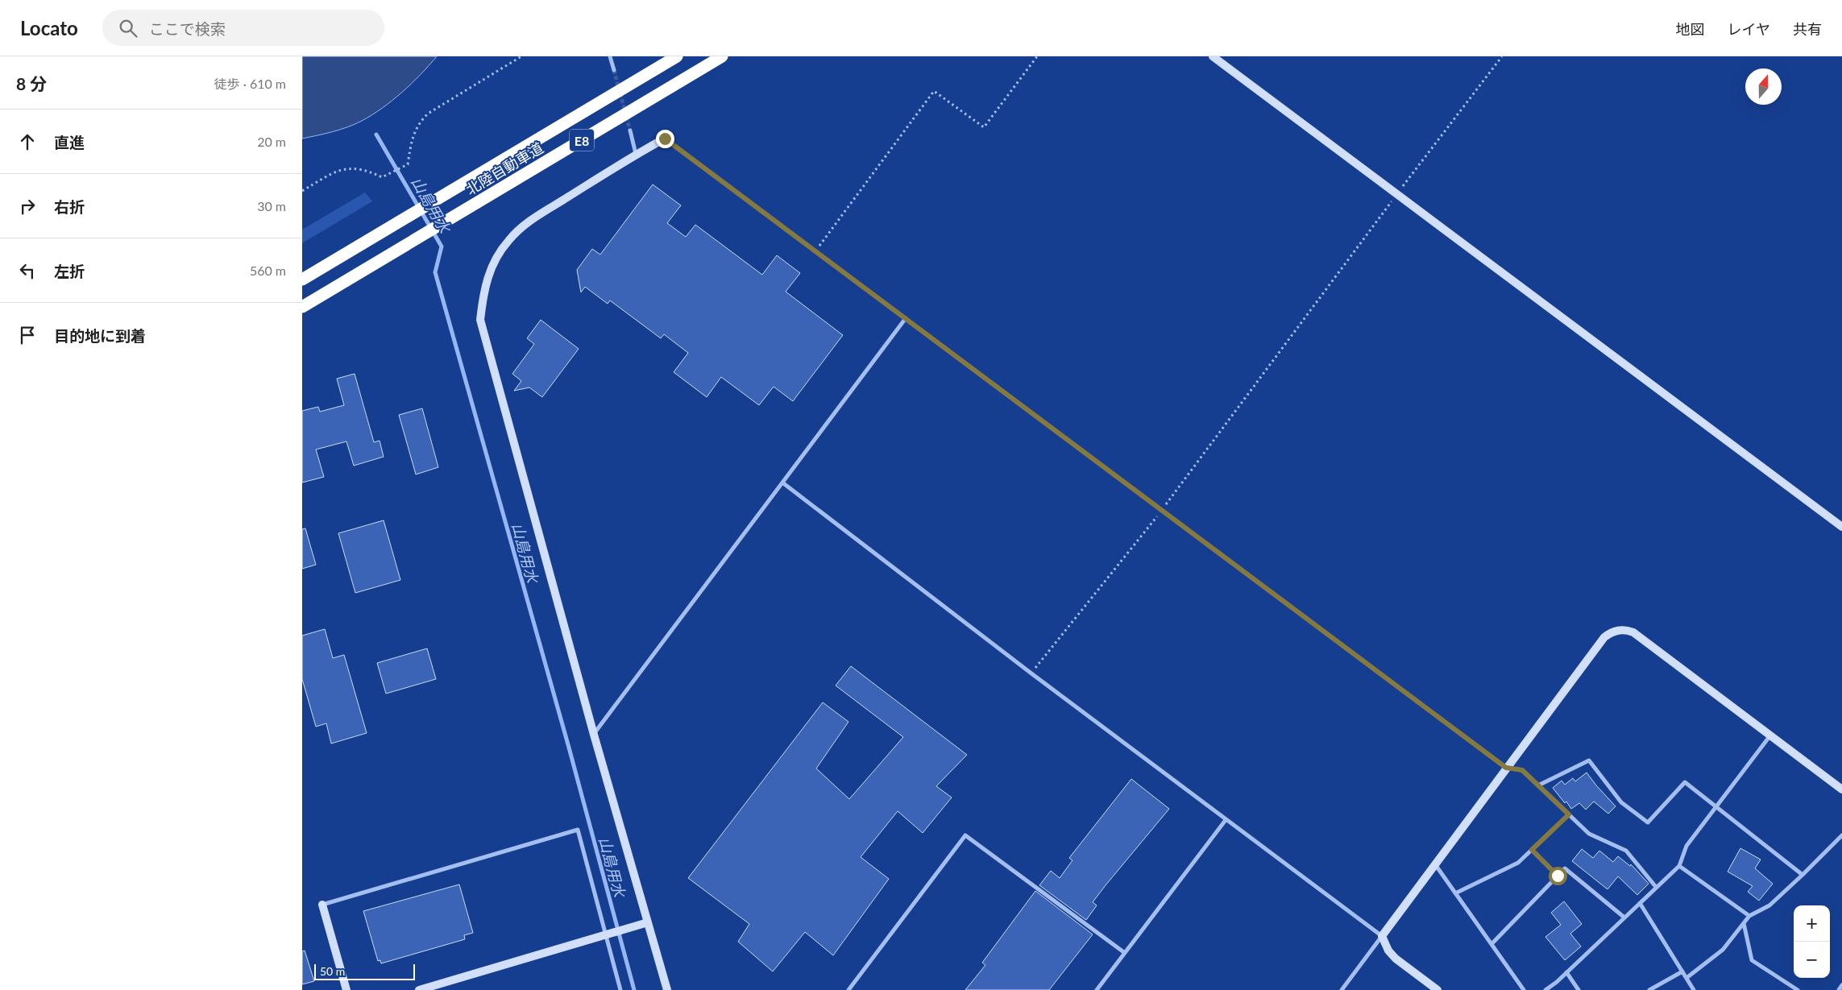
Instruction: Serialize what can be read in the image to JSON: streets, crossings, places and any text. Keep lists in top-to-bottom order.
{
  "streets": {
    "highway": ["E8", "北陸自動車道"]
  },
  "water": ["山島用水"],
  "scale_bar": "50 m",
  "north": "top",
  "page": {
    "header": "Locato",
    "search": "ここで検索",
    "nav": ["地図", "レイヤ", "共有"],
    "heading": ["8 分", "徒歩 · 610 m"],
    "list": [
      ["直進", "20 m"],
      ["右折", "30 m"],
      ["左折", "560 m"],
      "目的地に到着"
    ],
    "map_buttons": ["+", "−"],
    "scale": "50 m"
  }
}
